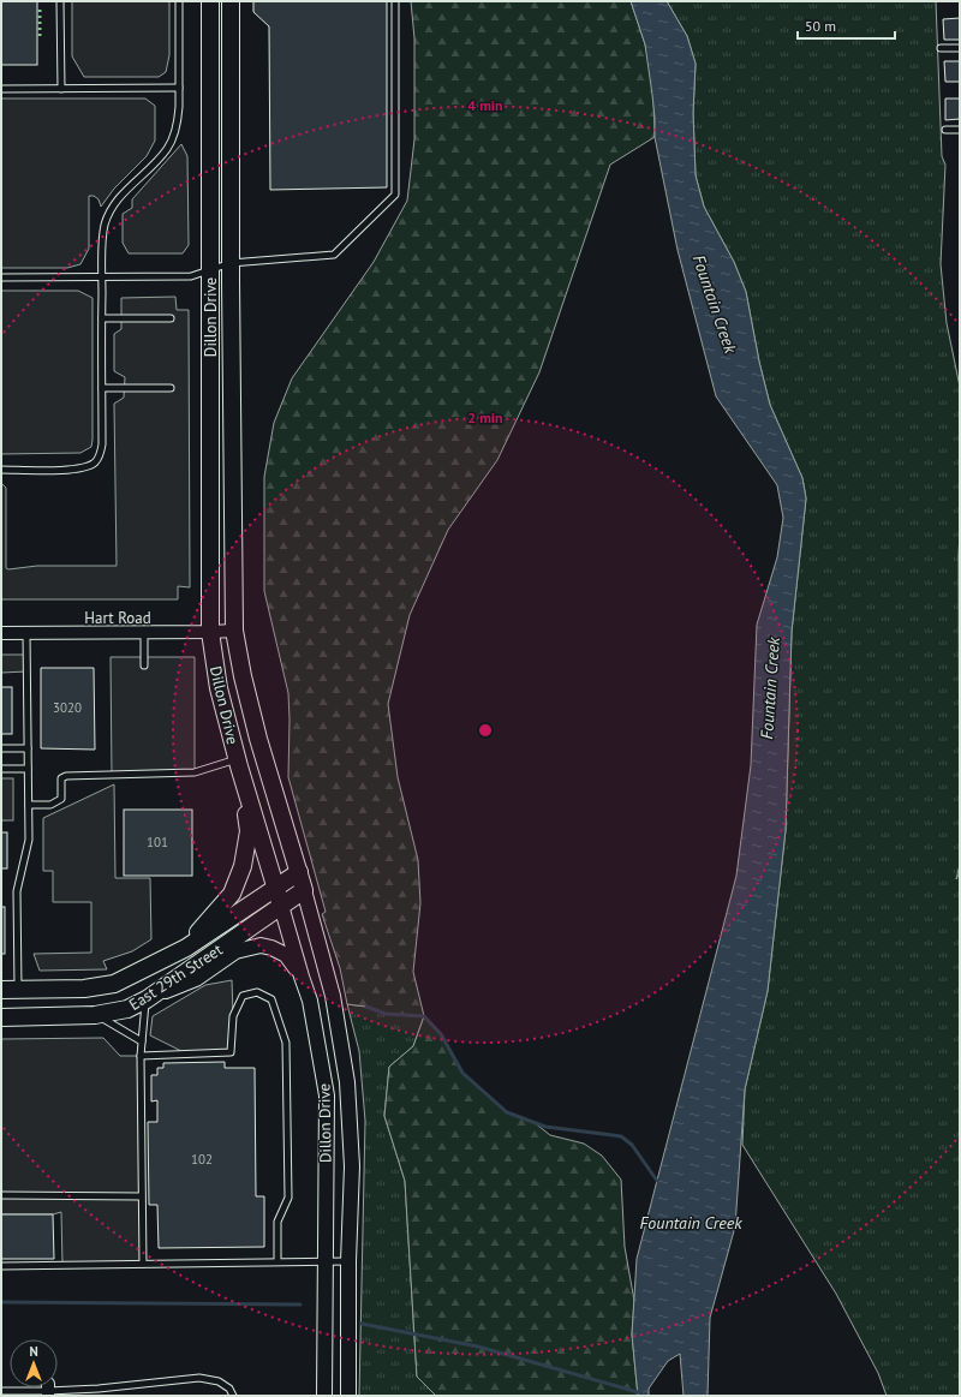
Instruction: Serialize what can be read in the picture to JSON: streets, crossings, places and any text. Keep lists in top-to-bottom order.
{
  "streets": {
    "main road": ["Dillon Drive", "East 29th Street"],
    "street": ["Hart Road"]
  },
  "crossings": [
    ["Dillon Drive", "Hart Road"],
    ["Dillon Drive", "East 29th Street"]
  ],
  "water": ["Fountain Creek"],
  "house_numbers": ["3020", "101", "102"],
  "scale_bar": "50 m",
  "north": "top",
  "rings": ["4 min", "2 min"]
}
